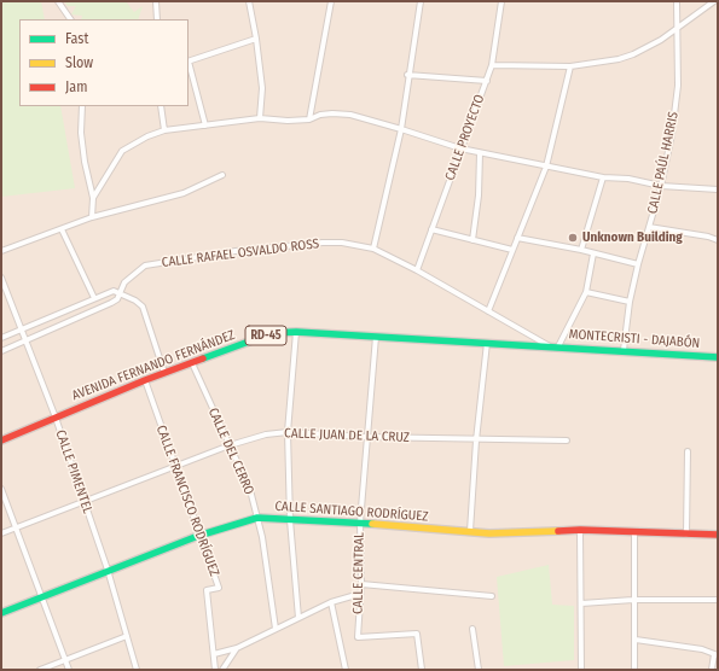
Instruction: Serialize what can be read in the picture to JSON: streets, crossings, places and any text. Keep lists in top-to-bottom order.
{
  "streets": {
    "main road": [
      "RD-45",
      "MONTECRISTI - DAJABÓN",
      "AVENIDA FERNANDO FERNÁNDEZ",
      "CALLE SANTIAGO RODRÍGUEZ"
    ],
    "street": [
      "CALLE PROYECTO",
      "CALLE PAÚL HARRIS",
      "CALLE RAFAEL OSVALDO ROSS",
      "CALLE JUAN DE LA CRUZ",
      "CALLE DEL CERRO",
      "CALLE PIMENTEL",
      "CALLE FRANCISCO RODRÍGUEZ",
      "CALLE CENTRAL"
    ]
  },
  "crossings": [
    ["CALLE PROYECTO", "CALLE RAFAEL OSVALDO ROSS"],
    ["CALLE PAÚL HARRIS", "MONTECRISTI - DAJABÓN"],
    ["CALLE RAFAEL OSVALDO ROSS", "MONTECRISTI - DAJABÓN"],
    ["CALLE RAFAEL OSVALDO ROSS", "AVENIDA FERNANDO FERNÁNDEZ"],
    ["CALLE RAFAEL OSVALDO ROSS", "CALLE PIMENTEL"],
    ["MONTECRISTI - DAJABÓN", "AVENIDA FERNANDO FERNÁNDEZ"],
    ["AVENIDA FERNANDO FERNÁNDEZ", "CALLE DEL CERRO"],
    ["AVENIDA FERNANDO FERNÁNDEZ", "CALLE PIMENTEL"],
    ["AVENIDA FERNANDO FERNÁNDEZ", "CALLE FRANCISCO RODRÍGUEZ"],
    ["AVENIDA FERNANDO FERNÁNDEZ", "CALLE CENTRAL"],
    ["CALLE JUAN DE LA CRUZ", "CALLE DEL CERRO"],
    ["CALLE JUAN DE LA CRUZ", "CALLE PIMENTEL"],
    ["CALLE JUAN DE LA CRUZ", "CALLE FRANCISCO RODRÍGUEZ"],
    ["CALLE JUAN DE LA CRUZ", "CALLE CENTRAL"],
    ["CALLE DEL CERRO", "CALLE SANTIAGO RODRÍGUEZ"],
    ["CALLE PIMENTEL", "CALLE SANTIAGO RODRÍGUEZ"],
    ["CALLE FRANCISCO RODRÍGUEZ", "CALLE SANTIAGO RODRÍGUEZ"],
    ["CALLE SANTIAGO RODRÍGUEZ", "CALLE CENTRAL"]
  ],
  "places": ["Unknown Building"],
  "legend": ["Fast", "Slow", "Jam"]
}
